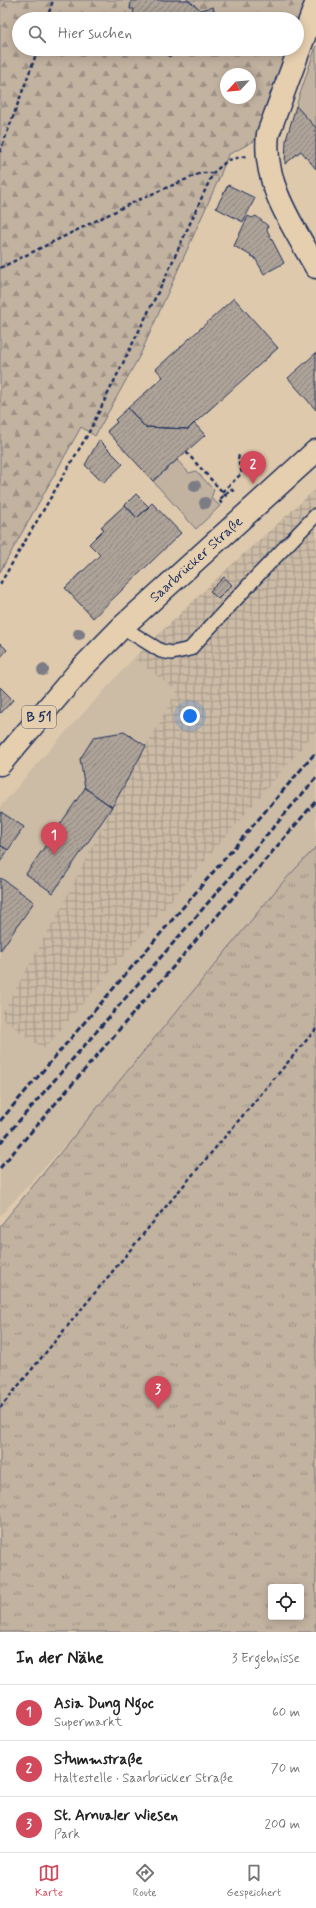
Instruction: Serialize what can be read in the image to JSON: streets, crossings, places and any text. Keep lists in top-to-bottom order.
{
  "streets": {
    "main road": ["Saarbrücker Straße", "B 51"]
  },
  "north": "bottom left",
  "page": {
    "search": "Hier suchen",
    "pins": ["2", "1", "3"],
    "heading": ["In der Nähe", "3 Ergebnisse"],
    "list": [
      {
        "mark": "1",
        "name": "Asia Dung Ngoc",
        "note": "Supermarkt",
        "value": "60 m"
      },
      {
        "mark": "2",
        "name": "Stummstraße",
        "note": "Haltestelle · Saarbrücker Straße",
        "value": "70 m"
      },
      {
        "mark": "3",
        "name": "St. Arnualer Wiesen",
        "note": "Park",
        "value": "200 m"
      }
    ],
    "nav": ["Karte", "Route", "Gespeichert"]
  }
}
